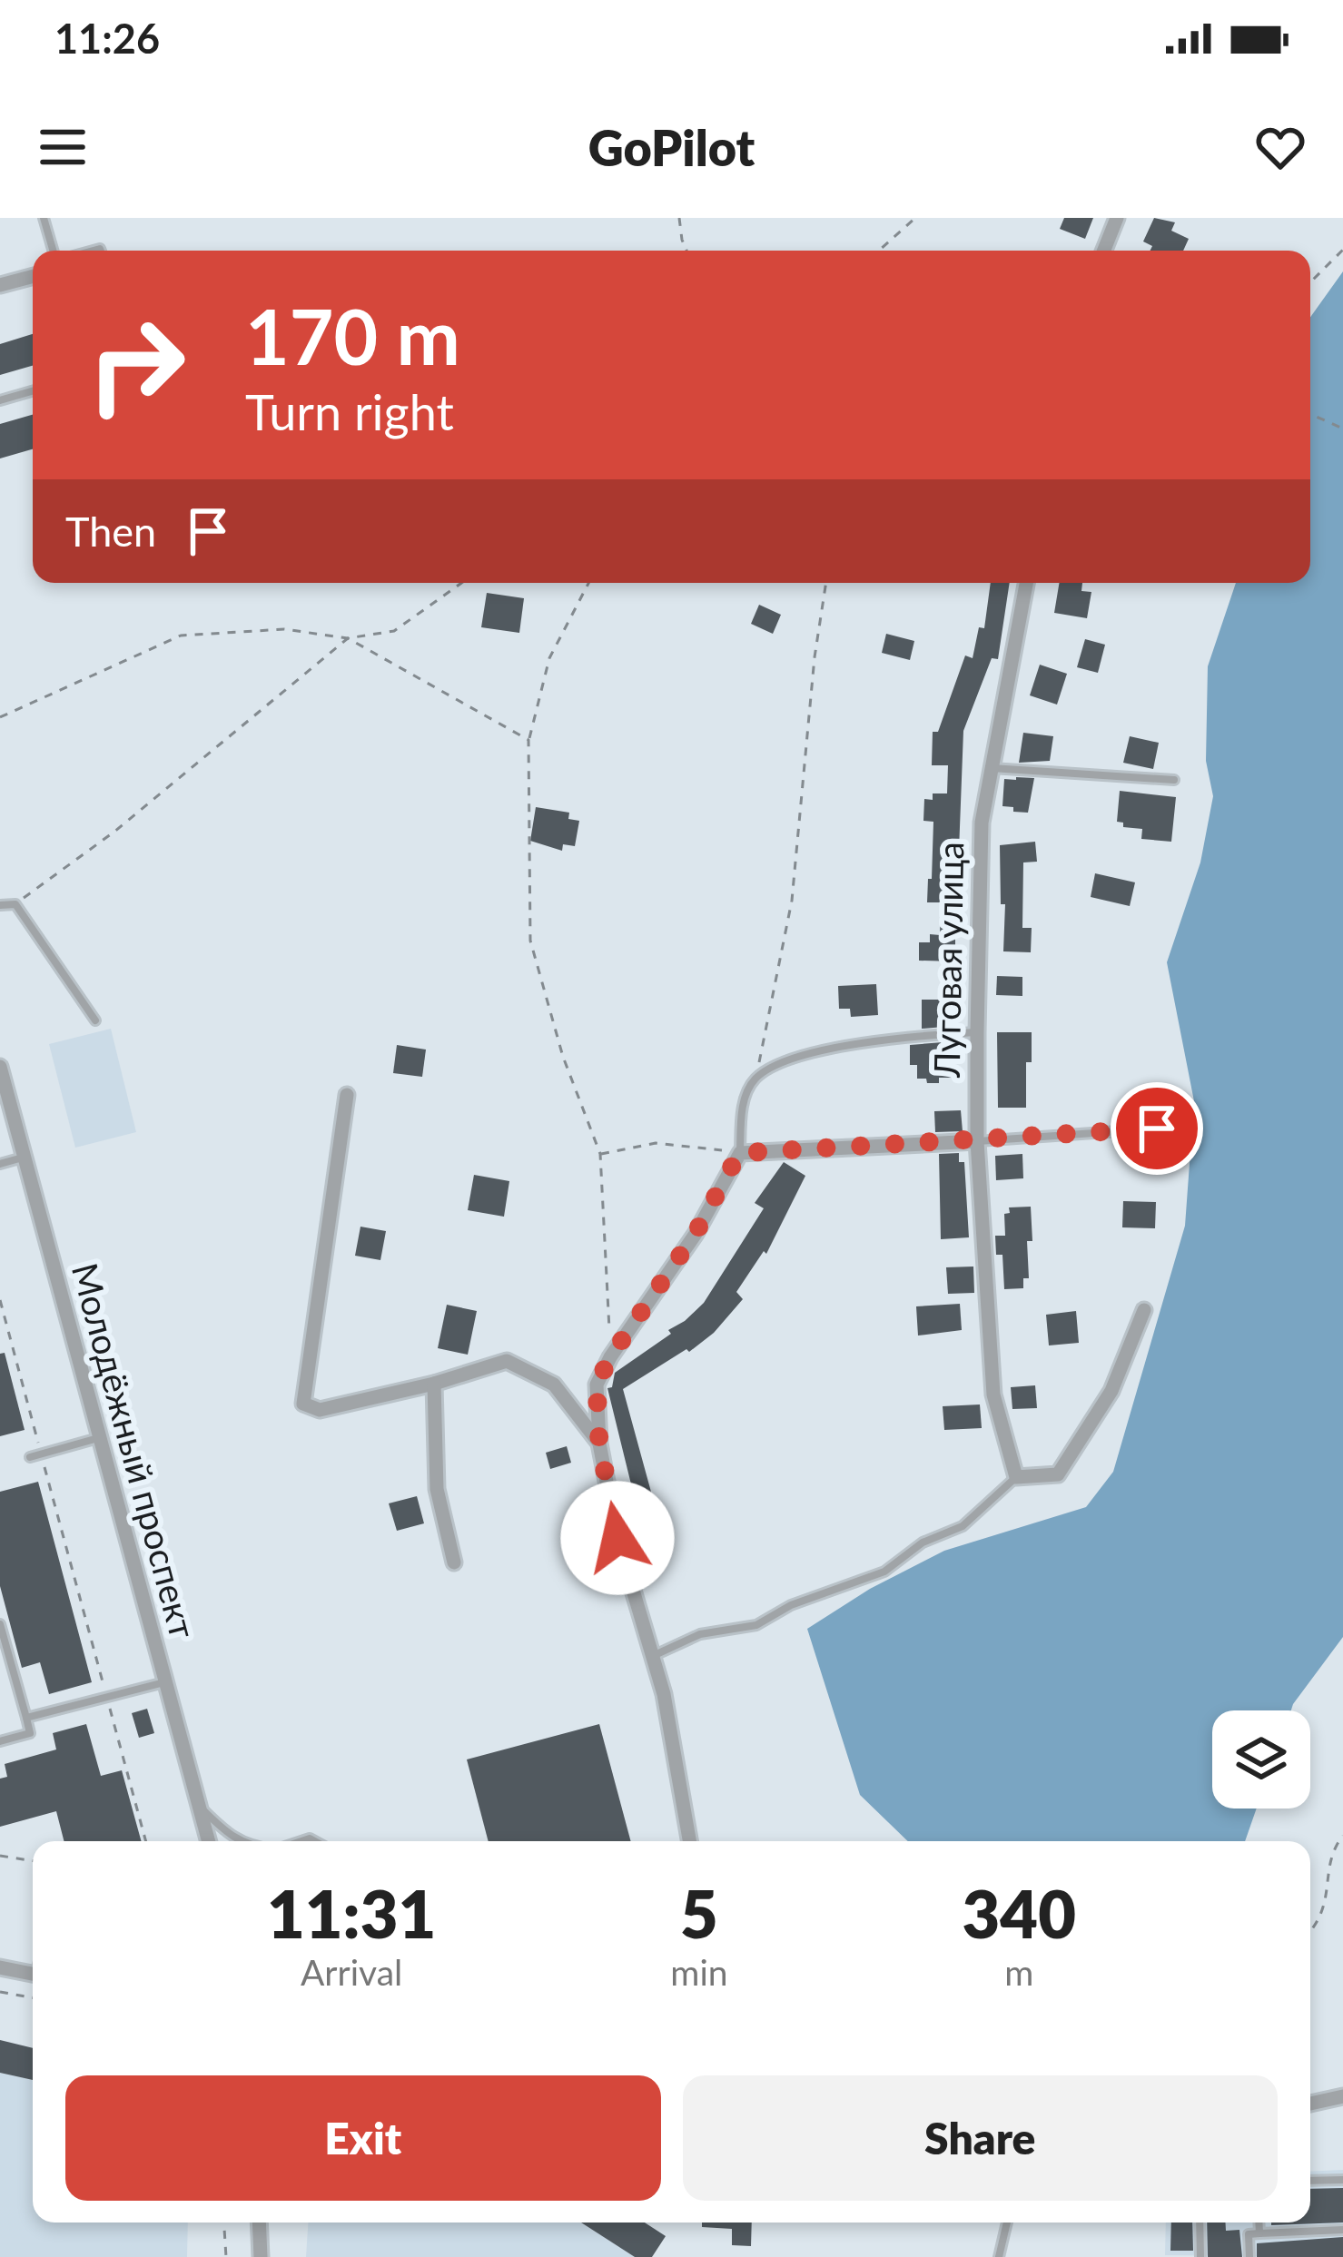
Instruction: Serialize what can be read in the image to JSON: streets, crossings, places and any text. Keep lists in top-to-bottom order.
{
  "streets": {
    "street": ["Луговая улица", "Молодёжный проспект"]
  },
  "page": {
    "status": "11:26",
    "header": "GoPilot",
    "turn": ["170 m", "Turn right"],
    "then": "Then",
    "eta": [
      "11:31",
      "Arrival",
      "5",
      "min",
      "340",
      "m"
    ],
    "buttons": ["Exit", "Share"]
  }
}
